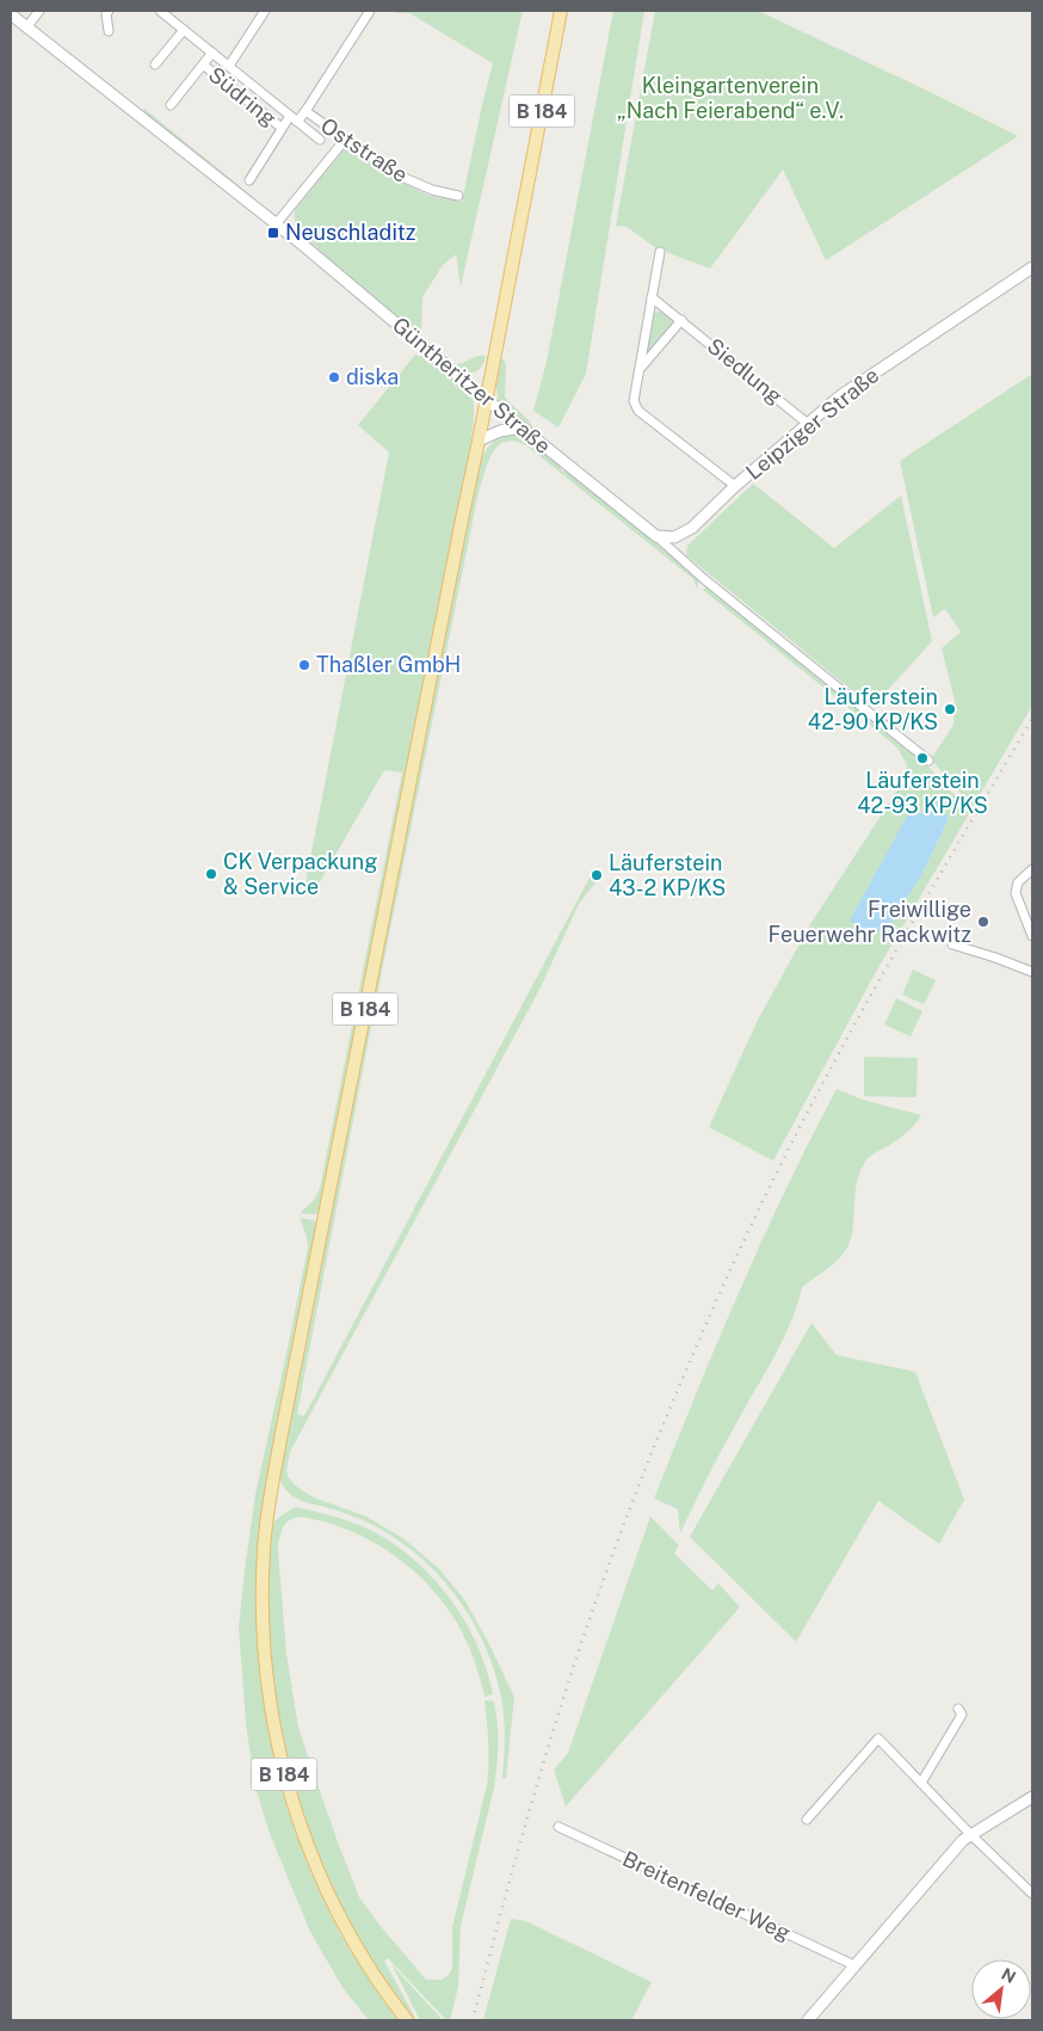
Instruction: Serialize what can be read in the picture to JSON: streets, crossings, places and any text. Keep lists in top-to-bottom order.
{
  "streets": {
    "main road": ["B 184"],
    "street": [
      "Südring",
      "Oststraße",
      "Siedlung",
      "Güntheritzer Straße",
      "Leipziger Straße",
      "Breitenfelder Weg"
    ]
  },
  "crossings": [
    ["B 184", "Güntheritzer Straße"],
    ["Siedlung", "Leipziger Straße"],
    ["Güntheritzer Straße", "Leipziger Straße"]
  ],
  "parks": ["Kleingartenverein „Nach Feierabend“ e.V."],
  "places": {
    "transit": ["Neuschladitz"],
    "other": [
      "diska",
      "Thaßler GmbH",
      "Läuferstein 42-90 KP/KS",
      "Läuferstein 42-93 KP/KS",
      "CK Verpackung & Service",
      "Läuferstein 43-2 KP/KS",
      "Freiwillige Feuerwehr Rackwitz"
    ]
  },
  "north": "top right"
}
